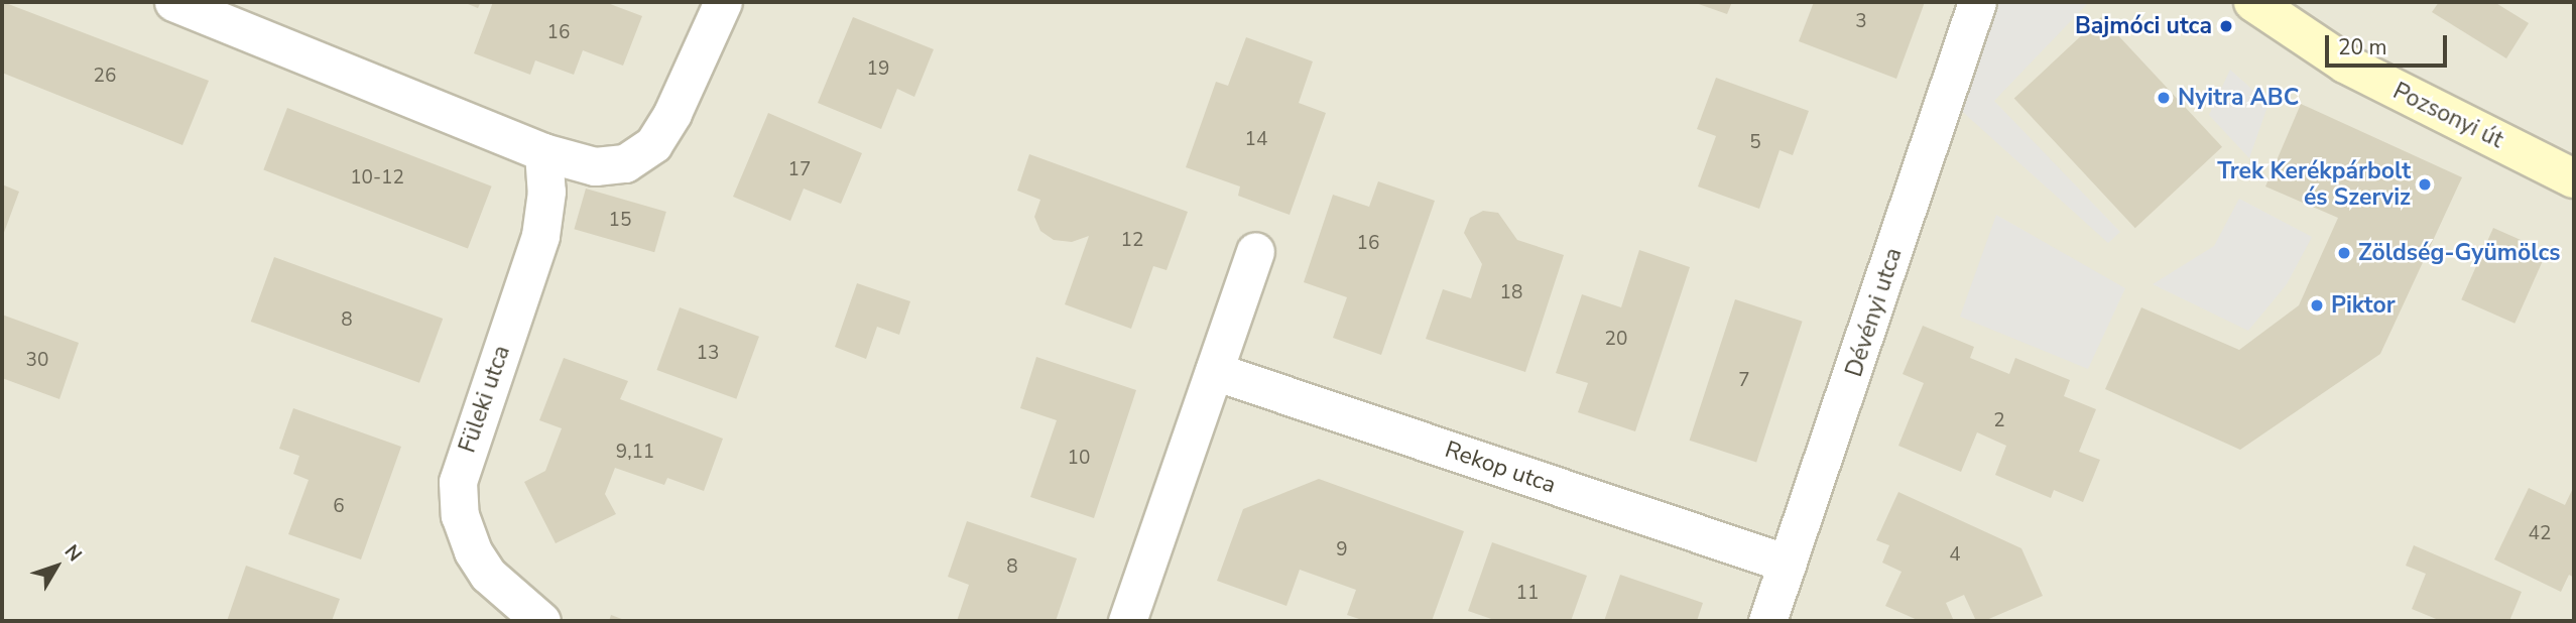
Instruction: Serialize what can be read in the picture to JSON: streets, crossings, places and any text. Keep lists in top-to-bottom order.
{
  "streets": {
    "street": [
      "Pozsonyi út",
      "Dévényi utca",
      "Füleki utca",
      "Rekop utca"
    ]
  },
  "crossings": [
    ["Dévényi utca", "Rekop utca"]
  ],
  "places": [
    "Bajmóci utca",
    "Nyitra ABC",
    "Trek Kerékpárbolt és Szerviz",
    "Zöldség-Gyümölcs",
    "Piktor"
  ],
  "house_numbers": [
    "3",
    "16",
    "19",
    "26",
    "14",
    "5",
    "17",
    "10-12",
    "15",
    "12",
    "16",
    "18",
    "8",
    "20",
    "13",
    "30",
    "7",
    "2",
    "9,11",
    "10",
    "6",
    "42",
    "9",
    "4",
    "8",
    "11"
  ],
  "scale_bar": "20 m",
  "north": "top right"
}
